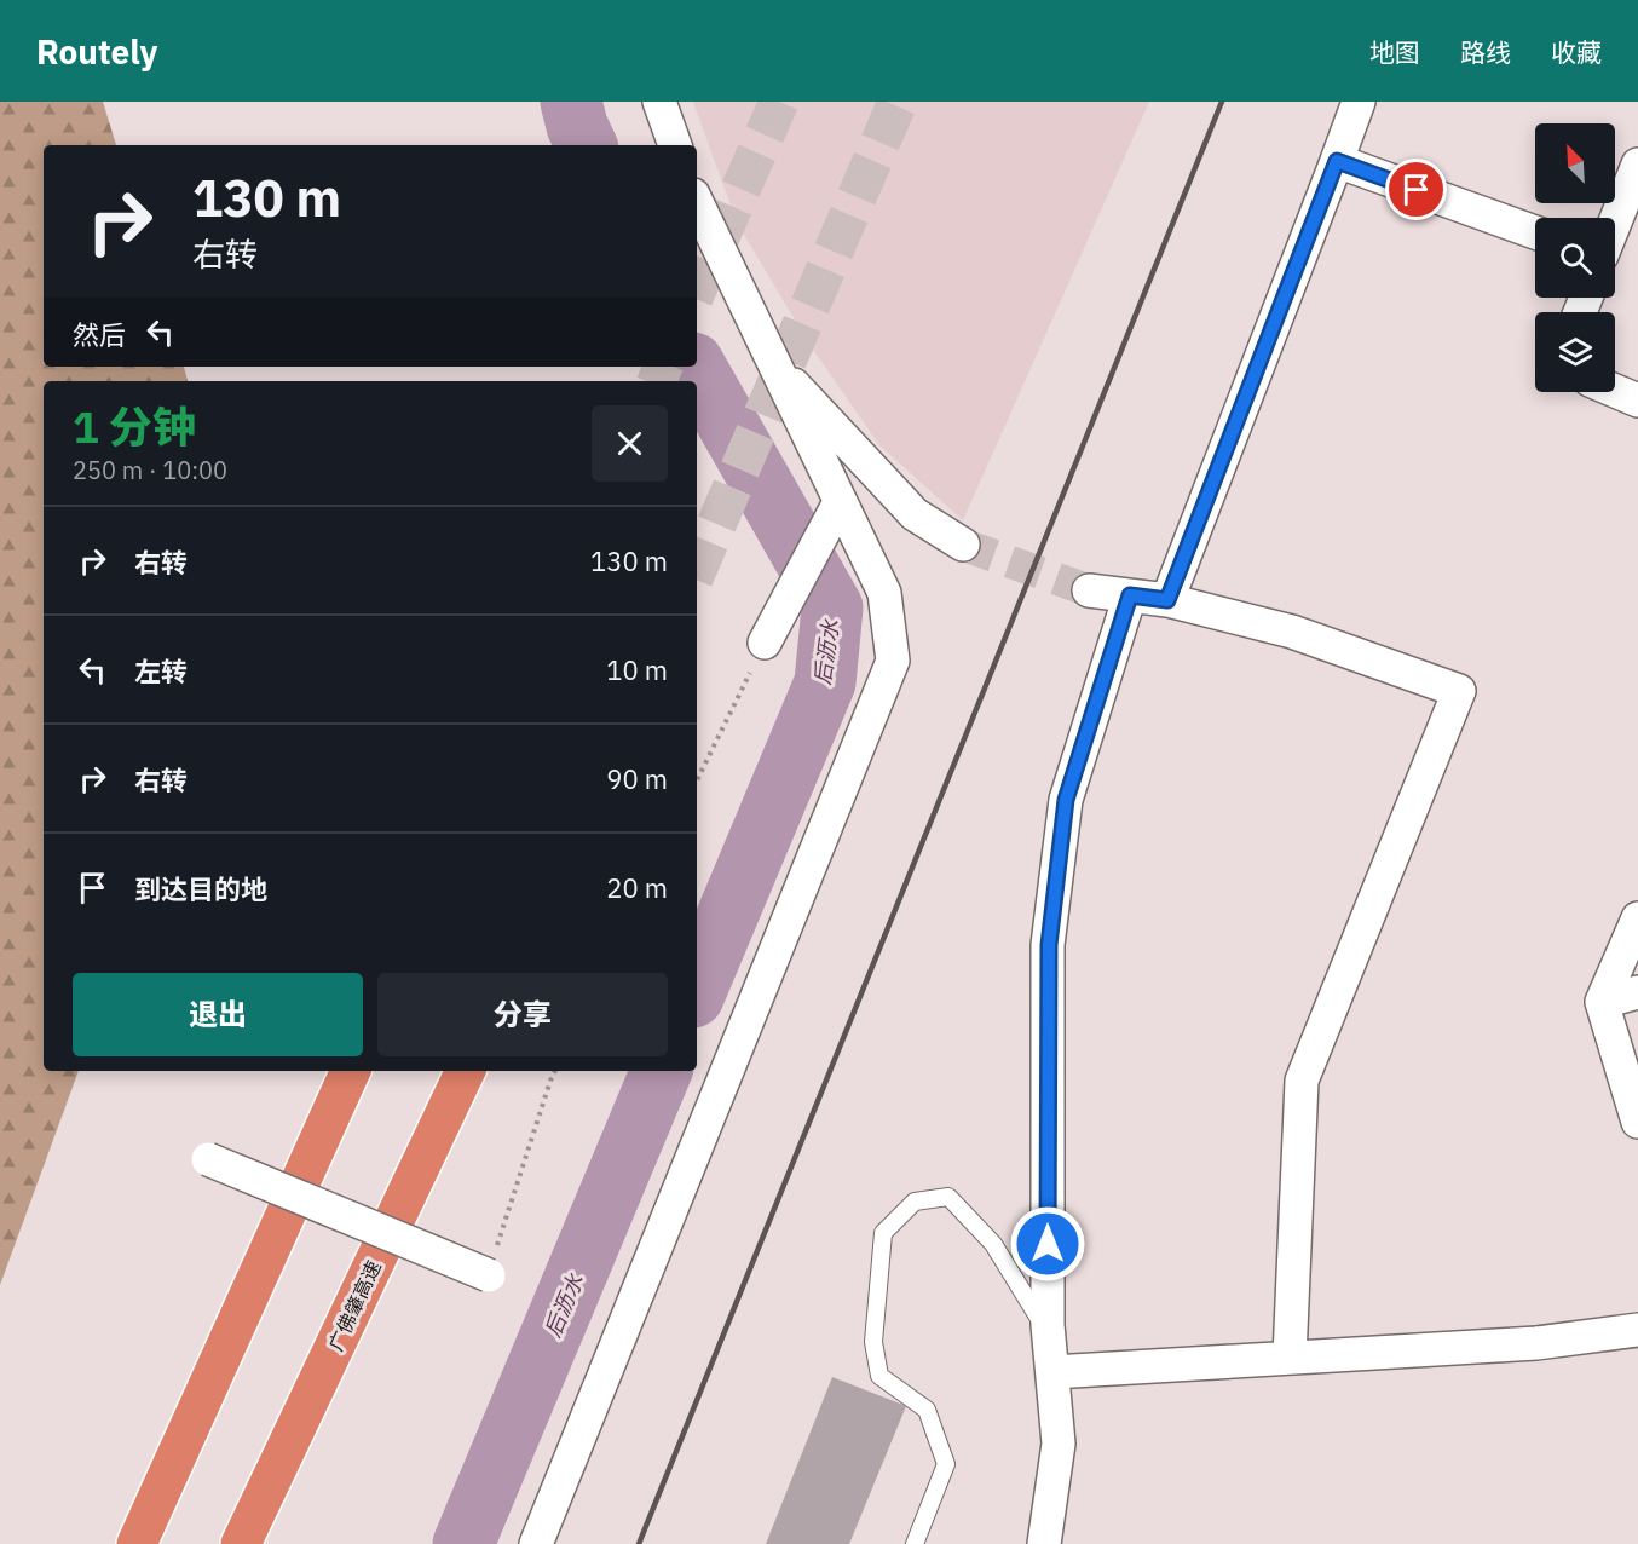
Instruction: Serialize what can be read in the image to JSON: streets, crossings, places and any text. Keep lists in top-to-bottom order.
{
  "streets": {
    "highway": ["广佛肇高速"]
  },
  "water": ["后沥水"],
  "north": "top left",
  "page": {
    "header": "Routely",
    "nav": ["地图", "路线", "收藏"],
    "turn": ["130 m", "右转"],
    "then": "然后",
    "heading": ["1 分钟", "250 m · 10:00"],
    "list": [
      {
        "name": "右转",
        "value": "130 m"
      },
      {
        "name": "左转",
        "value": "10 m"
      },
      {
        "name": "右转",
        "value": "90 m"
      },
      {
        "name": "到达目的地",
        "value": "20 m"
      }
    ],
    "buttons": ["退出", "分享"]
  }
}
